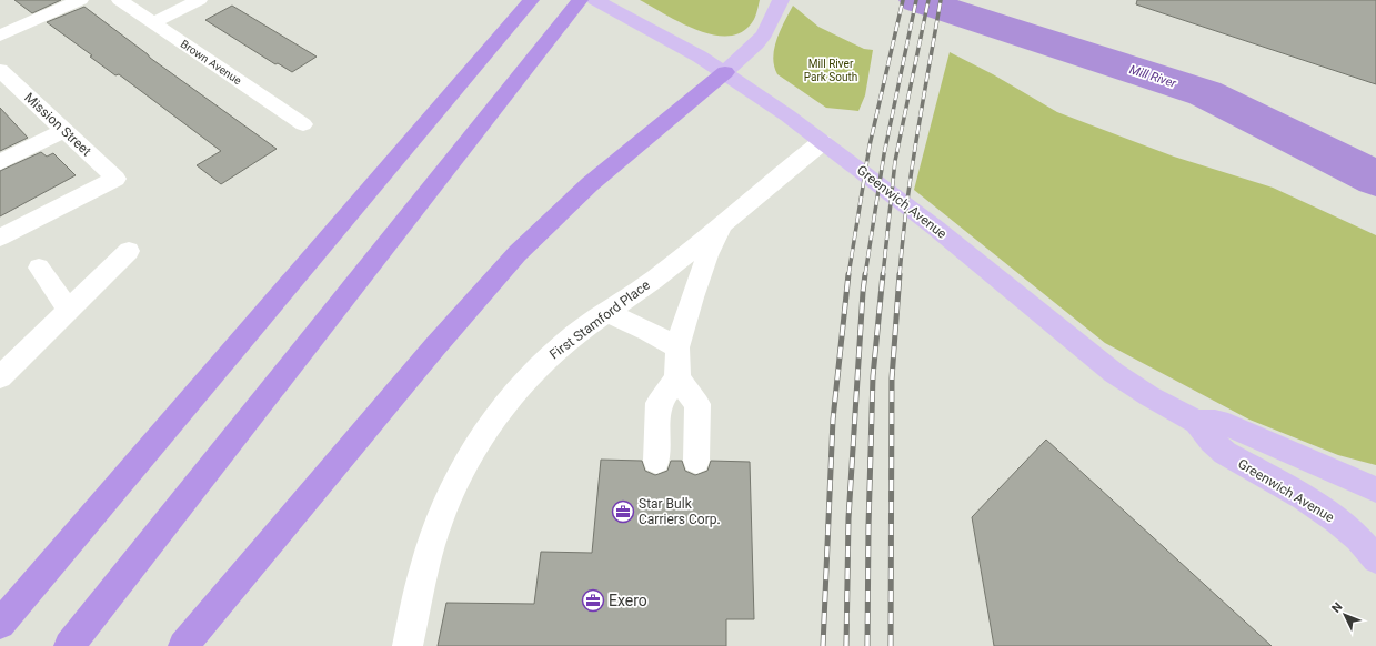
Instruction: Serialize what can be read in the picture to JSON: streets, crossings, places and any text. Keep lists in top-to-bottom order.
{
  "streets": {
    "main road": ["Greenwich Avenue"],
    "street": ["Brown Avenue", "Mission Street", "First Stamford Place"]
  },
  "crossings": [
    ["Greenwich Avenue", "First Stamford Place"]
  ],
  "water": ["Mill River"],
  "parks": ["Mill River Park South"],
  "places": {
    "office": ["Star Bulk Carriers Corp.", "Exero"]
  },
  "north": "top left"
}
